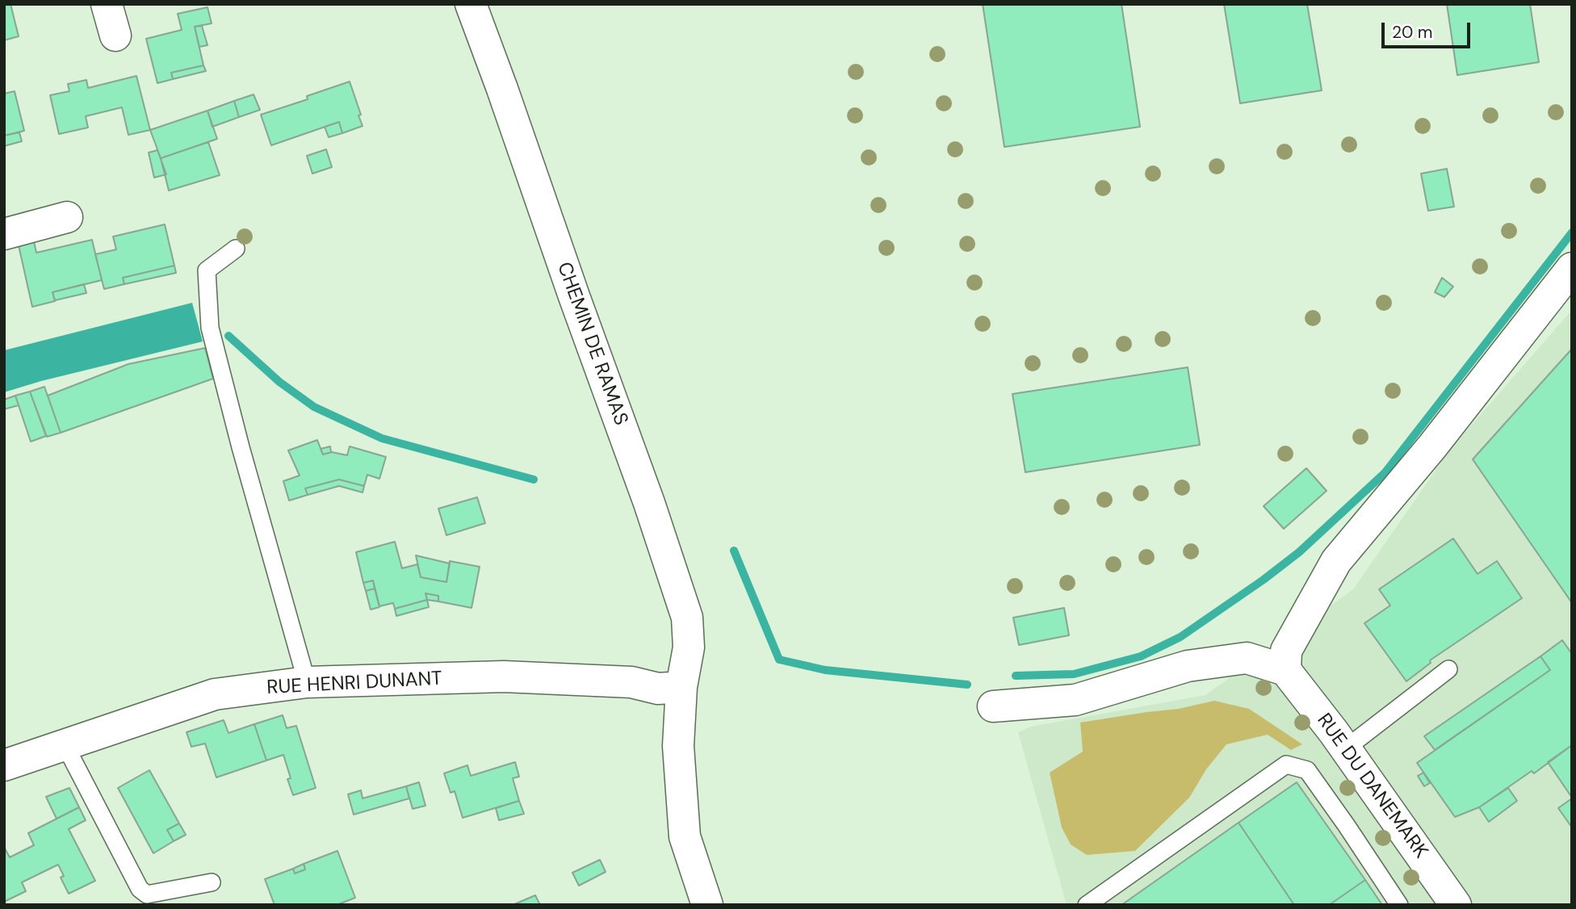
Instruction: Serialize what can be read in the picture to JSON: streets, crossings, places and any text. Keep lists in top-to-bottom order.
{
  "streets": {
    "street": ["CHEMIN DE RAMAS", "RUE HENRI DUNANT", "RUE DU DANEMARK"]
  },
  "crossings": [
    ["CHEMIN DE RAMAS", "RUE HENRI DUNANT"]
  ],
  "scale_bar": "20 m"
}
